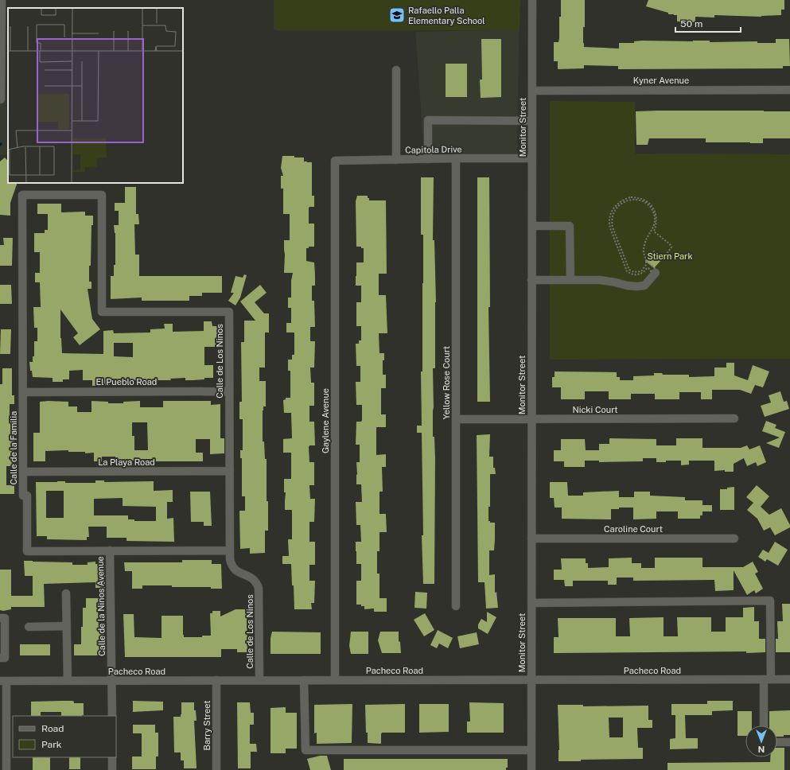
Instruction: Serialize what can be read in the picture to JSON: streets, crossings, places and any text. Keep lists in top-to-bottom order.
{
  "streets": {
    "street": [
      "Kyner Avenue",
      "Monitor Street",
      "Capitola Drive",
      "Calle de Los Ninos",
      "El Pueblo Road",
      "Yellow Rose Court",
      "Nicki Court",
      "Gaylene Avenue",
      "Calle de la Familia",
      "La Playa Road",
      "Caroline Court",
      "Calle de la Ninos Avenue",
      "Pacheco Road",
      "Barry Street"
    ]
  },
  "crossings": [
    ["Kyner Avenue", "Monitor Street"],
    ["Monitor Street", "Capitola Drive"],
    ["Monitor Street", "Nicki Court"],
    ["Monitor Street", "Caroline Court"],
    ["Monitor Street", "Pacheco Road"],
    ["Capitola Drive", "Yellow Rose Court"],
    ["Capitola Drive", "Gaylene Avenue"],
    ["Calle de Los Ninos", "El Pueblo Road"],
    ["Calle de Los Ninos", "Calle de la Familia"],
    ["Calle de Los Ninos", "La Playa Road"],
    ["Calle de Los Ninos", "Pacheco Road"],
    ["El Pueblo Road", "Calle de la Familia"],
    ["Yellow Rose Court", "Nicki Court"],
    ["Gaylene Avenue", "Pacheco Road"],
    ["Calle de la Familia", "La Playa Road"],
    ["Calle de la Familia", "Calle de la Ninos Avenue"],
    ["Calle de la Ninos Avenue", "Pacheco Road"],
    ["Pacheco Road", "Barry Street"]
  ],
  "parks": ["Stiern Park"],
  "places": {
    "school or university": ["Rafaello Palla Elementary School"]
  },
  "legend": ["Road", "Park"],
  "scale_bar": "50 m",
  "north": "bottom"
}
